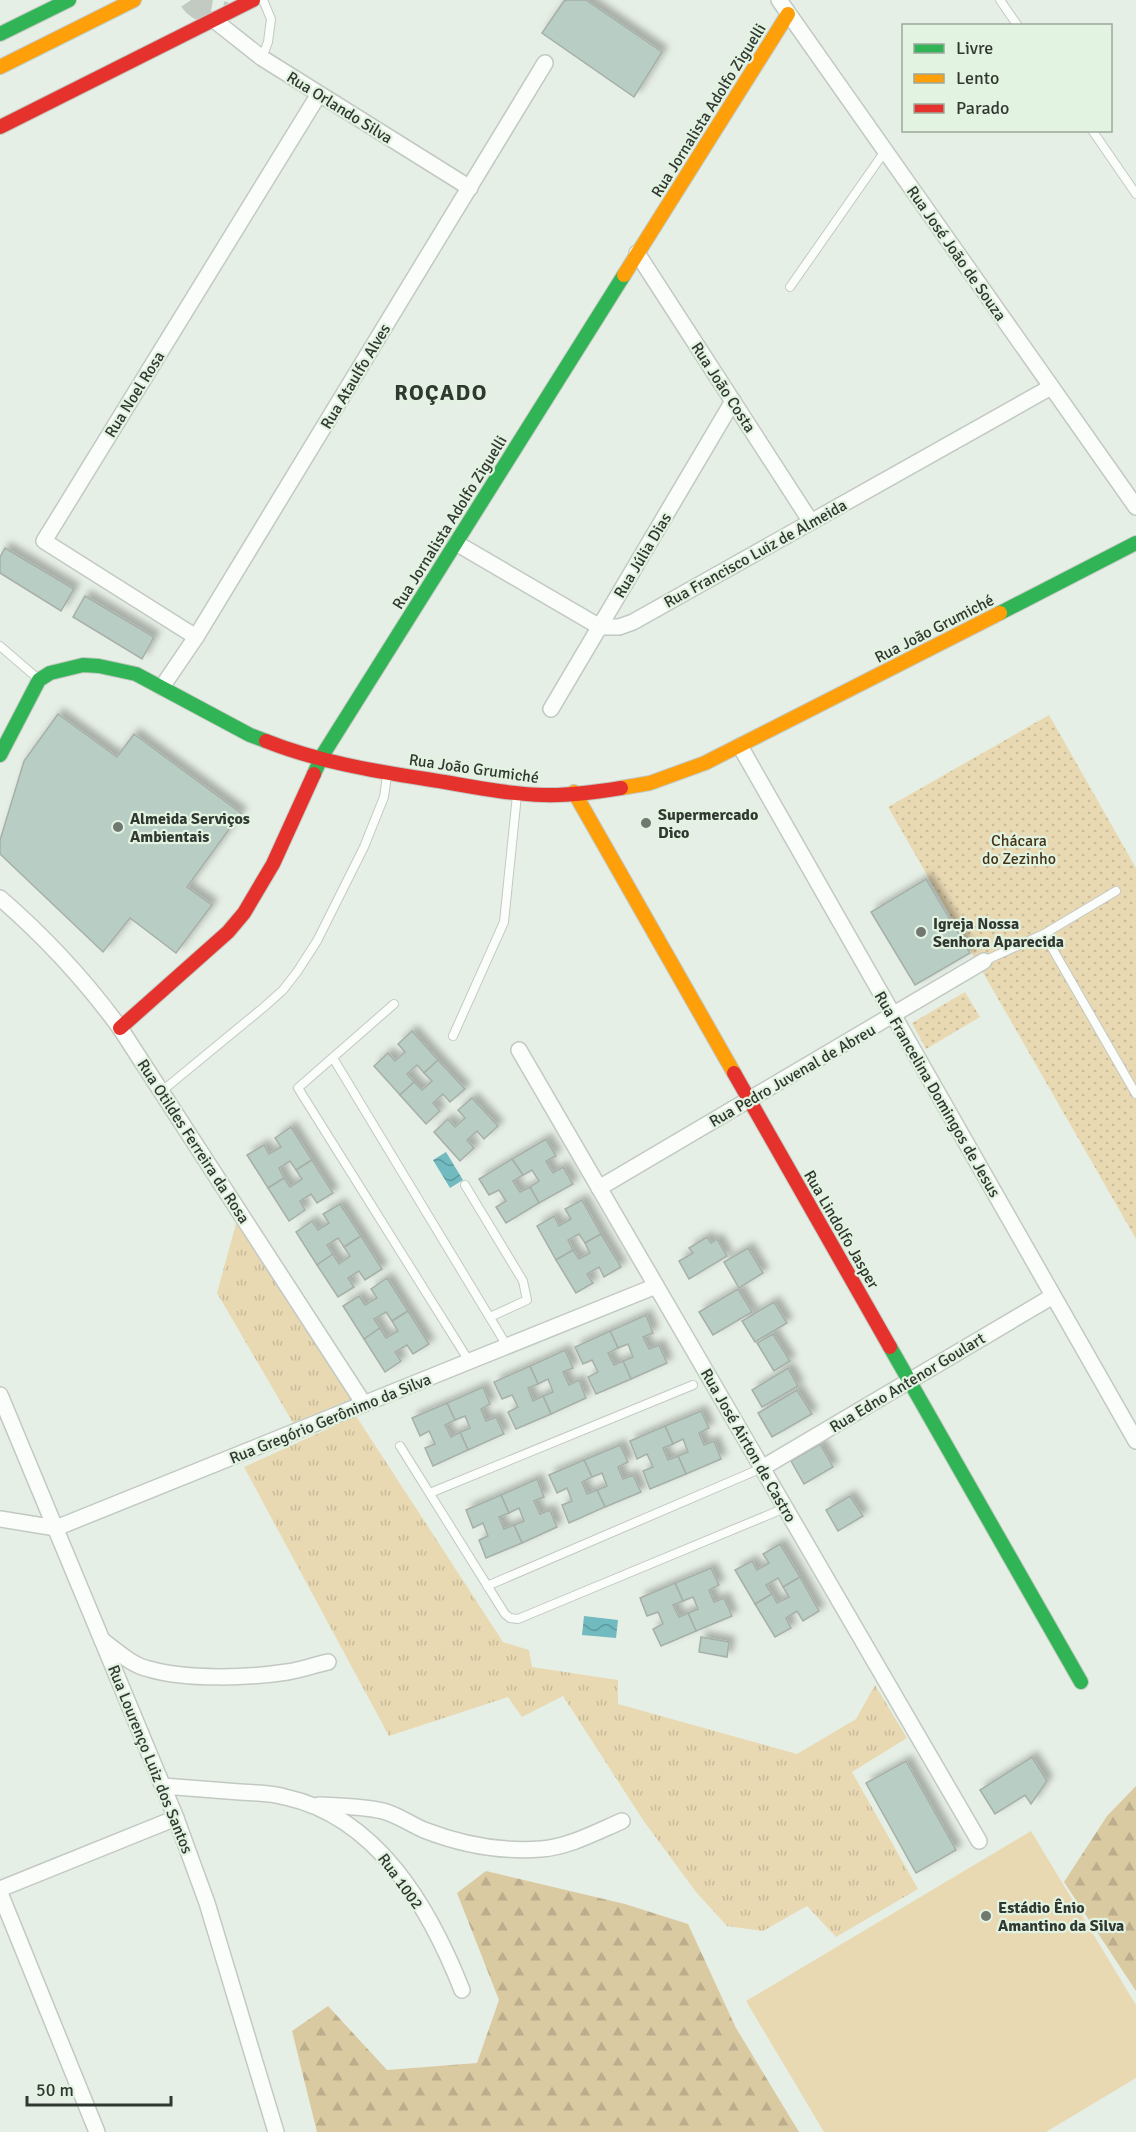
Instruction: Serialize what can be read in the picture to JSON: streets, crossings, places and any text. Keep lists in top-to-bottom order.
{
  "streets": {
    "main road": ["Rua Jornalista Adolfo Ziguelli", "Rua João Grumiché", "Rua Lindolfo Jasper"],
    "street": [
      "Rua Orlando Silva",
      "Rua José João de Souza",
      "Rua Ataulfo Alves",
      "Rua João Costa",
      "Rua Noel Rosa",
      "Rua Francisco Luiz de Almeida",
      "Rua Júlia Dias",
      "Rua Pedro Juvenal de Abreu",
      "Rua Francelina Domingos de Jesus",
      "Rua Otildes Ferreira da Rosa",
      "Rua Edno Antenor Goulart",
      "Rua Gregório Gerônimo da Silva",
      "Rua José Airton de Castro",
      "Rua Lourenço Luiz dos Santos",
      "Rua 1002"
    ]
  },
  "crossings": [
    ["Rua Orlando Silva", "Rua Ataulfo Alves"],
    ["Rua Orlando Silva", "Rua Noel Rosa"],
    ["Rua Jornalista Adolfo Ziguelli", "Rua José João de Souza"],
    ["Rua Jornalista Adolfo Ziguelli", "Rua João Costa"],
    ["Rua Jornalista Adolfo Ziguelli", "Rua João Grumiché"],
    ["Rua Jornalista Adolfo Ziguelli", "Rua Otildes Ferreira da Rosa"],
    ["Rua José João de Souza", "Rua Francisco Luiz de Almeida"],
    ["Rua Ataulfo Alves", "Rua Noel Rosa"],
    ["Rua Ataulfo Alves", "Rua João Grumiché"],
    ["Rua João Costa", "Rua Francisco Luiz de Almeida"],
    ["Rua João Costa", "Rua Júlia Dias"],
    ["Rua Francisco Luiz de Almeida", "Rua Júlia Dias"],
    ["Rua João Grumiché", "Rua Francelina Domingos de Jesus"],
    ["Rua João Grumiché", "Rua Lindolfo Jasper"],
    ["Rua Pedro Juvenal de Abreu", "Rua Francelina Domingos de Jesus"],
    ["Rua Pedro Juvenal de Abreu", "Rua Lindolfo Jasper"],
    ["Rua Pedro Juvenal de Abreu", "Rua José Airton de Castro"],
    ["Rua Francelina Domingos de Jesus", "Rua Edno Antenor Goulart"],
    ["Rua Otildes Ferreira da Rosa", "Rua Gregório Gerônimo da Silva"],
    ["Rua Lindolfo Jasper", "Rua Edno Antenor Goulart"],
    ["Rua Edno Antenor Goulart", "Rua José Airton de Castro"],
    ["Rua Gregório Gerônimo da Silva", "Rua José Airton de Castro"],
    ["Rua Gregório Gerônimo da Silva", "Rua Lourenço Luiz dos Santos"],
    ["Rua Lourenço Luiz dos Santos", "Rua 1002"]
  ],
  "districts": ["ROÇADO"],
  "parks": ["Chácara do Zezinho"],
  "places": [
    "Supermercado Dico",
    "Almeida Serviços Ambientais",
    "Igreja Nossa Senhora Aparecida",
    "Estádio Ênio Amantino da Silva"
  ],
  "legend": ["Livre", "Lento", "Parado"],
  "scale_bar": "50 m"
}
